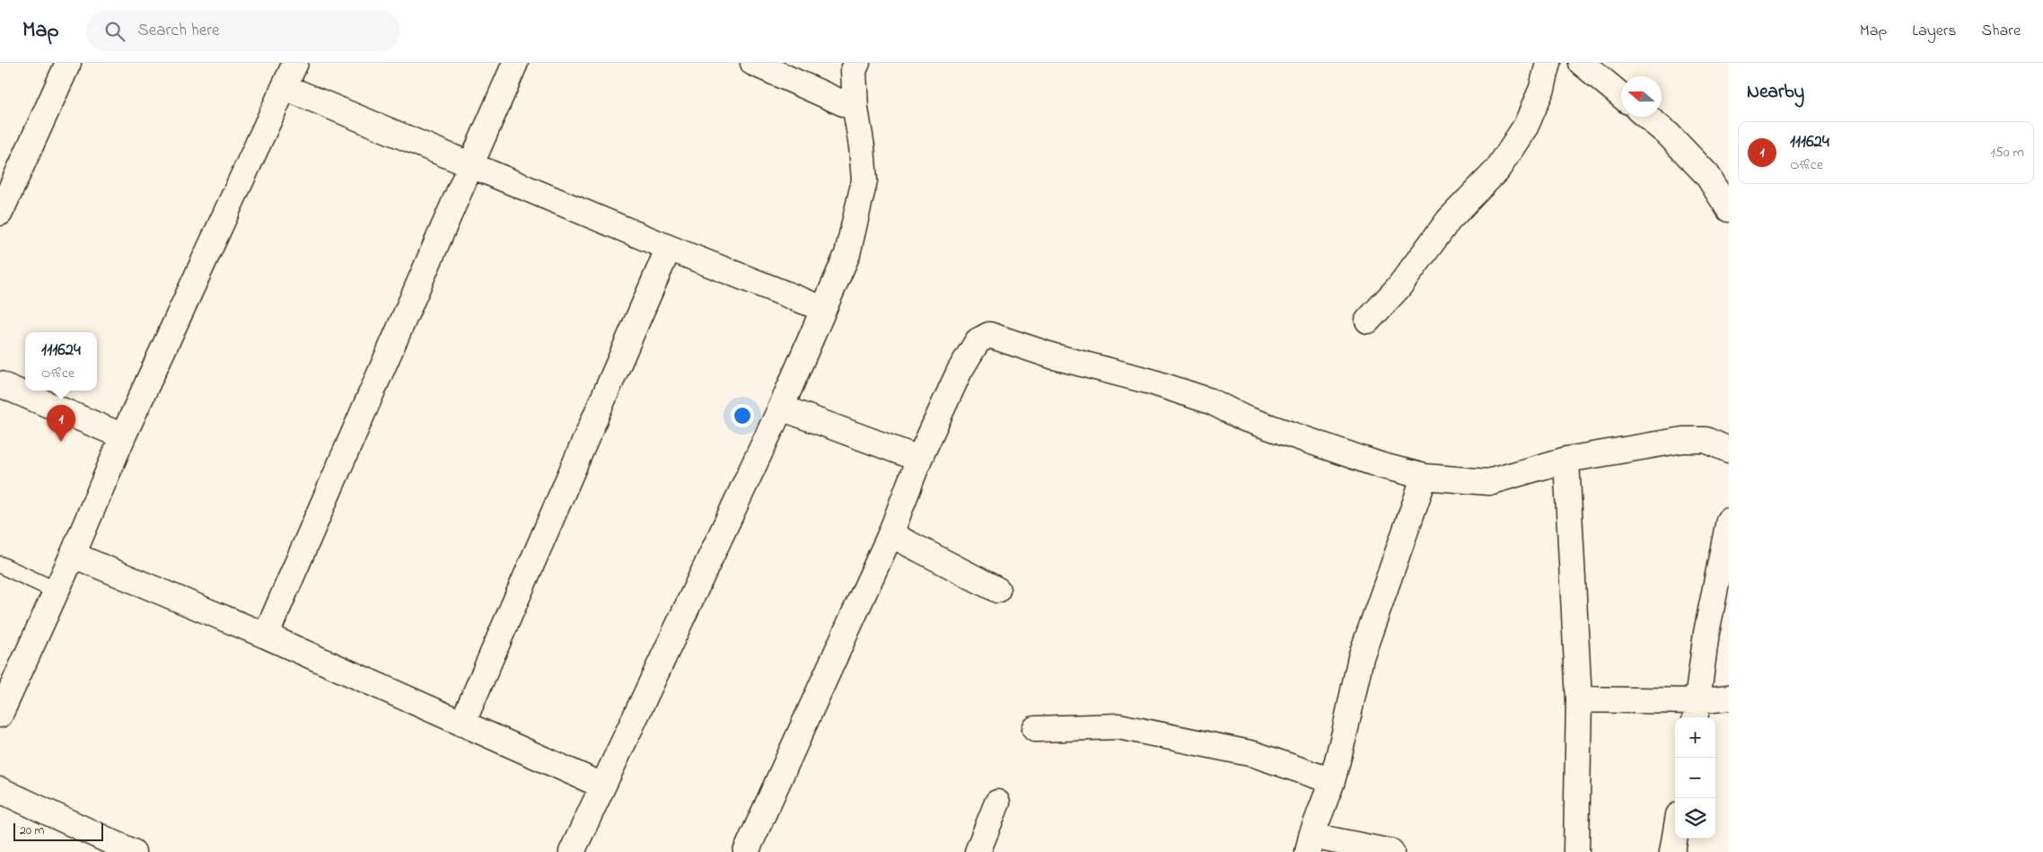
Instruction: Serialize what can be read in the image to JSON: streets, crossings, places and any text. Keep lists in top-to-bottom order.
{
  "scale_bar": "20 m",
  "north": "left",
  "page": {
    "header": "Map",
    "search": "Search here",
    "nav": ["Map", "Layers", "Share"],
    "heading": "Nearby",
    "list": [
      {
        "mark": "1",
        "name": "111624",
        "note": "Office",
        "value": "150 m"
      }
    ],
    "popup": ["111624", "Office"],
    "pins": "1",
    "map_buttons": ["+", "−"],
    "scale": "20 m"
  }
}
